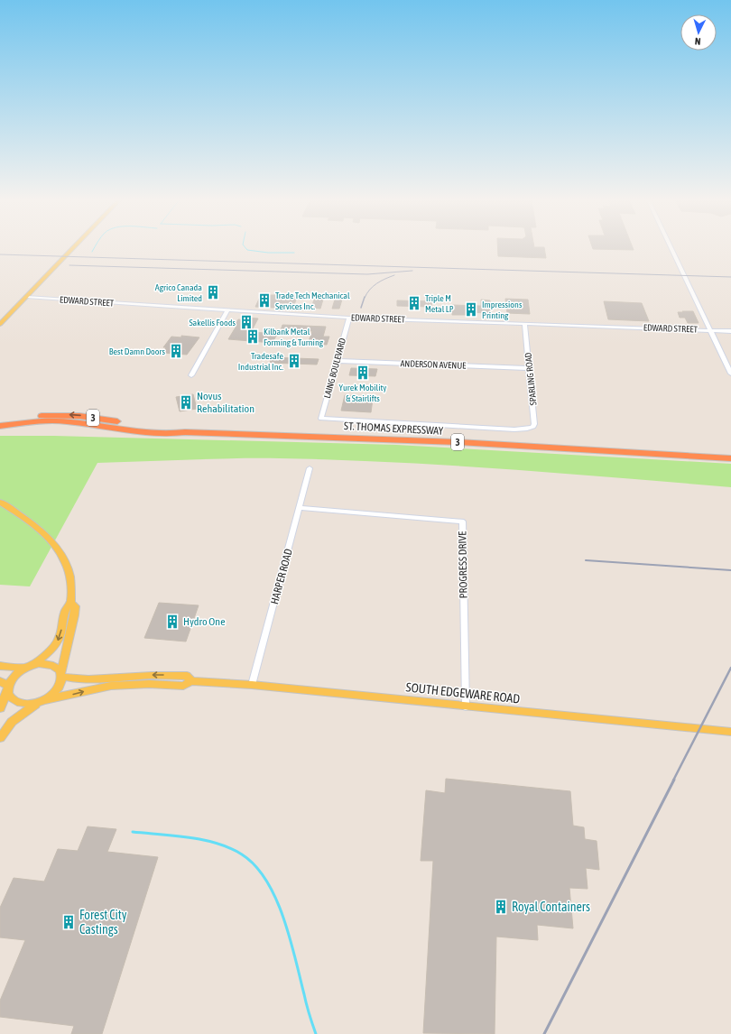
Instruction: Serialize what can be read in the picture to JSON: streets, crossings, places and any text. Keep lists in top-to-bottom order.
{
  "streets": {
    "highway": ["3", "ST. THOMAS EXPRESSWAY"],
    "main road": ["SOUTH EDGEWARE ROAD"],
    "street": [
      "EDWARD STREET",
      "ANDERSON AVENUE",
      "LAING BOULEVARD",
      "SPARLING ROAD",
      "PROGRESS DRIVE",
      "HARPER ROAD"
    ]
  },
  "crossings": [
    ["EDWARD STREET", "LAING BOULEVARD"],
    ["EDWARD STREET", "SPARLING ROAD"],
    ["ANDERSON AVENUE", "LAING BOULEVARD"],
    ["ANDERSON AVENUE", "SPARLING ROAD"],
    ["LAING BOULEVARD", "SPARLING ROAD"],
    ["PROGRESS DRIVE", "HARPER ROAD"],
    ["PROGRESS DRIVE", "SOUTH EDGEWARE ROAD"],
    ["HARPER ROAD", "SOUTH EDGEWARE ROAD"]
  ],
  "places": {
    "building": [
      "Agrico Canada Limited",
      "Trade Tech Mechanical Services Inc.",
      "Triple M Metal LP",
      "Impressions Printing",
      "Sakellis Foods",
      "Kilbank Metal Forming & Turning",
      "Best Damn Doors",
      "Tradesafe Industrial Inc.",
      "Yurek Mobility & Stairlifts",
      "Novus Rehabilitation",
      "Hydro One",
      "Royal Containers",
      "Forest City Castings"
    ]
  },
  "north": "bottom"
}
